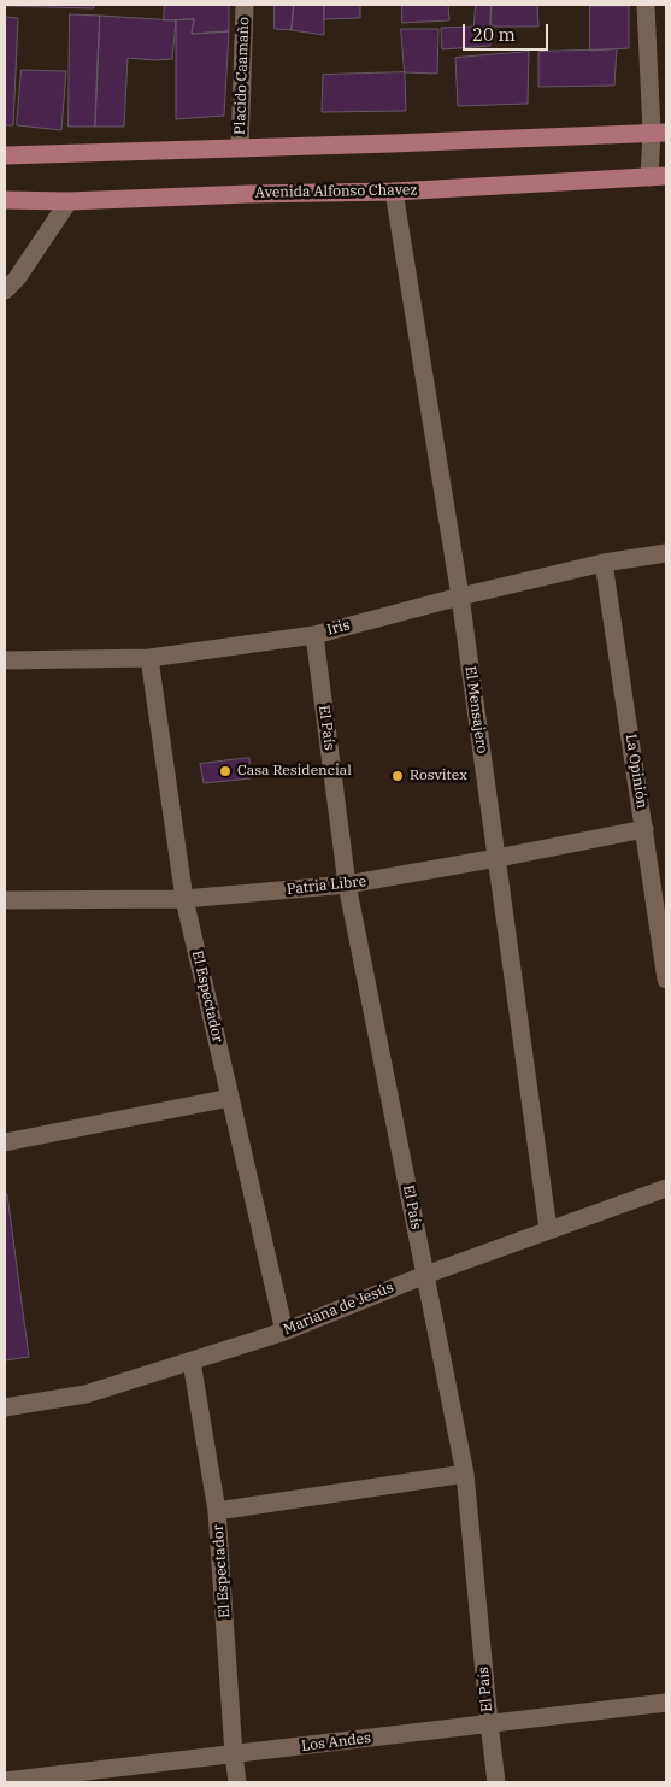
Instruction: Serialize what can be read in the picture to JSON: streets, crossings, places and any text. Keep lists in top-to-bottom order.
{
  "streets": {
    "main road": ["Avenida Alfonso Chavez"],
    "street": [
      "Placido Caamaño",
      "Iris",
      "El Mensajero",
      "El País",
      "La Opinión",
      "Patria Libre",
      "El Espectador",
      "Mariana de Jesús",
      "Los Andes"
    ]
  },
  "crossings": [
    ["Avenida Alfonso Chavez", "El Mensajero"],
    ["Iris", "El Mensajero"],
    ["Iris", "El País"],
    ["Iris", "La Opinión"],
    ["Iris", "El Espectador"],
    ["El Mensajero", "Patria Libre"],
    ["El Mensajero", "Mariana de Jesús"],
    ["El País", "Patria Libre"],
    ["El País", "Mariana de Jesús"],
    ["El País", "Los Andes"],
    ["La Opinión", "Patria Libre"],
    ["Patria Libre", "El Espectador"],
    ["El Espectador", "Mariana de Jesús"],
    ["El Espectador", "Los Andes"]
  ],
  "places": ["Casa Residencial", "Rosvitex"],
  "scale_bar": "20 m"
}
